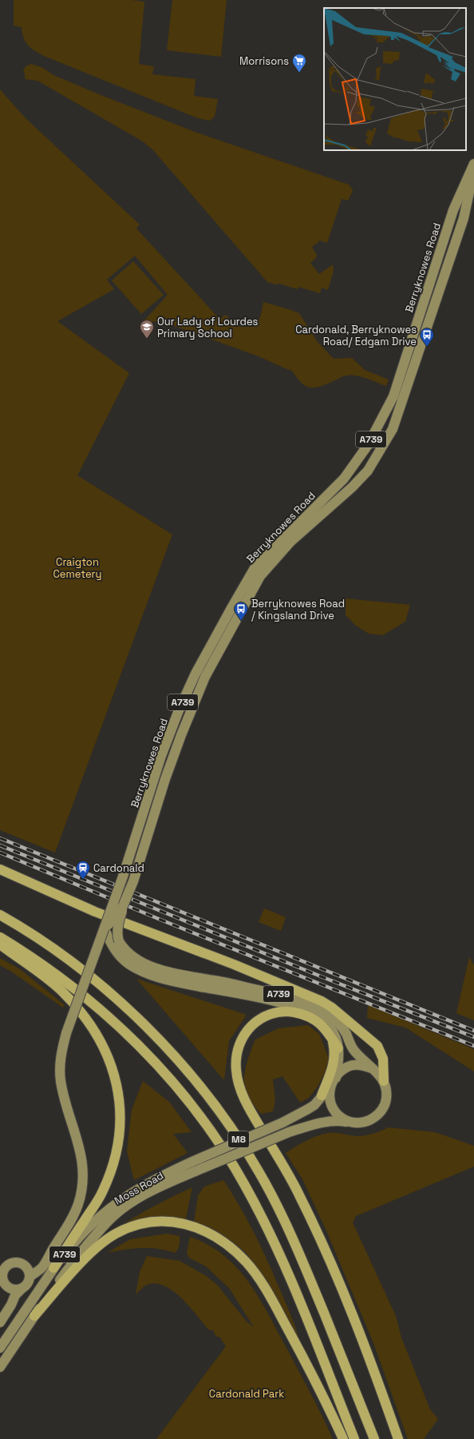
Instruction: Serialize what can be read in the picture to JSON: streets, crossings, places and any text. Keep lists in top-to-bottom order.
{
  "streets": {
    "highway": ["M8"],
    "main road": ["Berryknowes Road", "A739", "Moss Road"]
  },
  "crossings": [
    ["Berryknowes Road", "A739"],
    ["A739", "Moss Road"]
  ],
  "parks": ["Craigton Cemetery", "Cardonald Park"],
  "places": {
    "supermarket": ["Morrisons"],
    "school or university": ["Our Lady of Lourdes Primary School"],
    "bus stop": ["Cardonald, Berryknowes Road/ Edgam Drive", "Berryknowes Road / Kingsland Drive"],
    "station": ["Cardonald"]
  }
}
